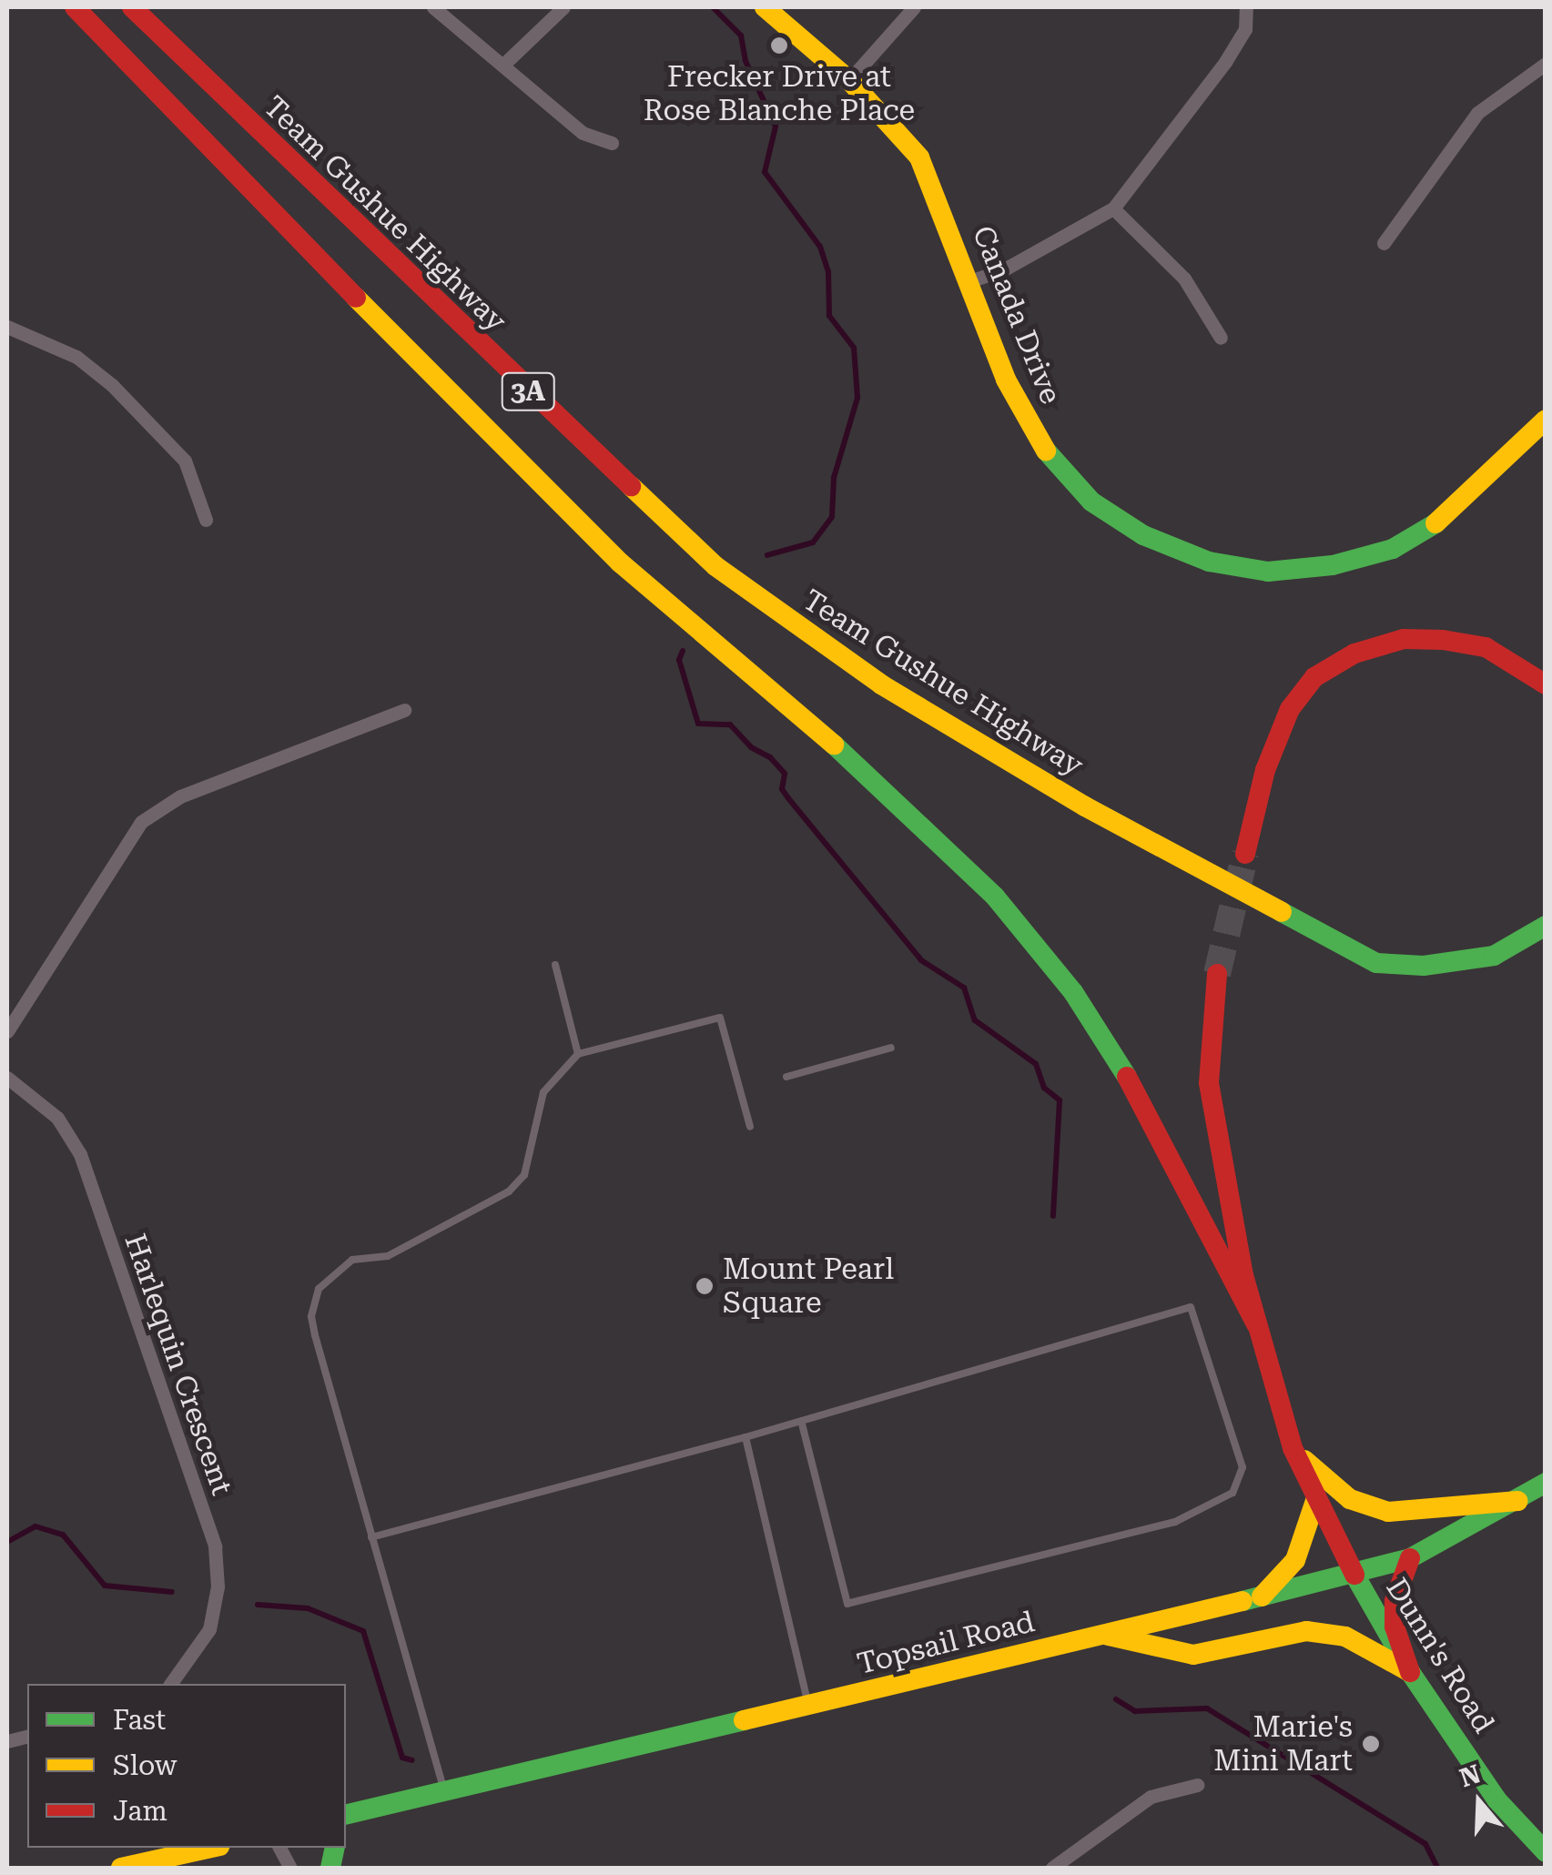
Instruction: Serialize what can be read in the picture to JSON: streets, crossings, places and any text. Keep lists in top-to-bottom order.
{
  "streets": {
    "main road": [
      "Team Gushue Highway",
      "Canada Drive",
      "3A",
      "Topsail Road",
      "Dunn's Road"
    ],
    "street": ["Harlequin Crescent"]
  },
  "crossings": [
    ["3A", "Dunn's Road"],
    ["Topsail Road", "Dunn's Road"]
  ],
  "places": ["Frecker Drive at Rose Blanche Place", "Mount Pearl Square", "Marie's Mini Mart"],
  "legend": ["Fast", "Slow", "Jam"],
  "north": "top"
}
